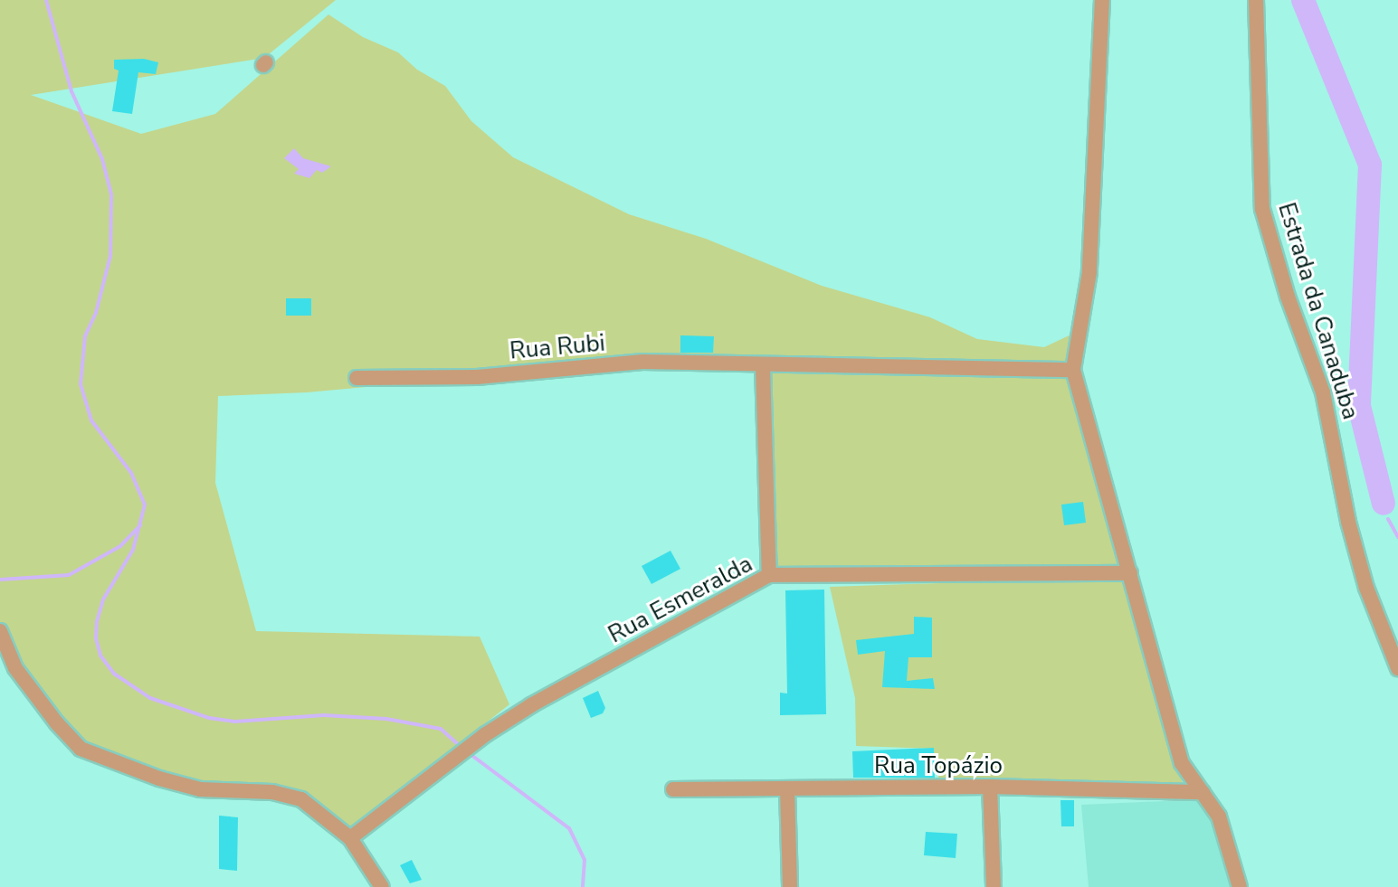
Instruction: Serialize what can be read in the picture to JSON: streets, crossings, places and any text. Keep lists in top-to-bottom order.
{
  "streets": {
    "street": [
      "Estrada da Canaduba",
      "Rua Rubi",
      "Rua Esmeralda",
      "Rua Topázio"
    ]
  }
}
